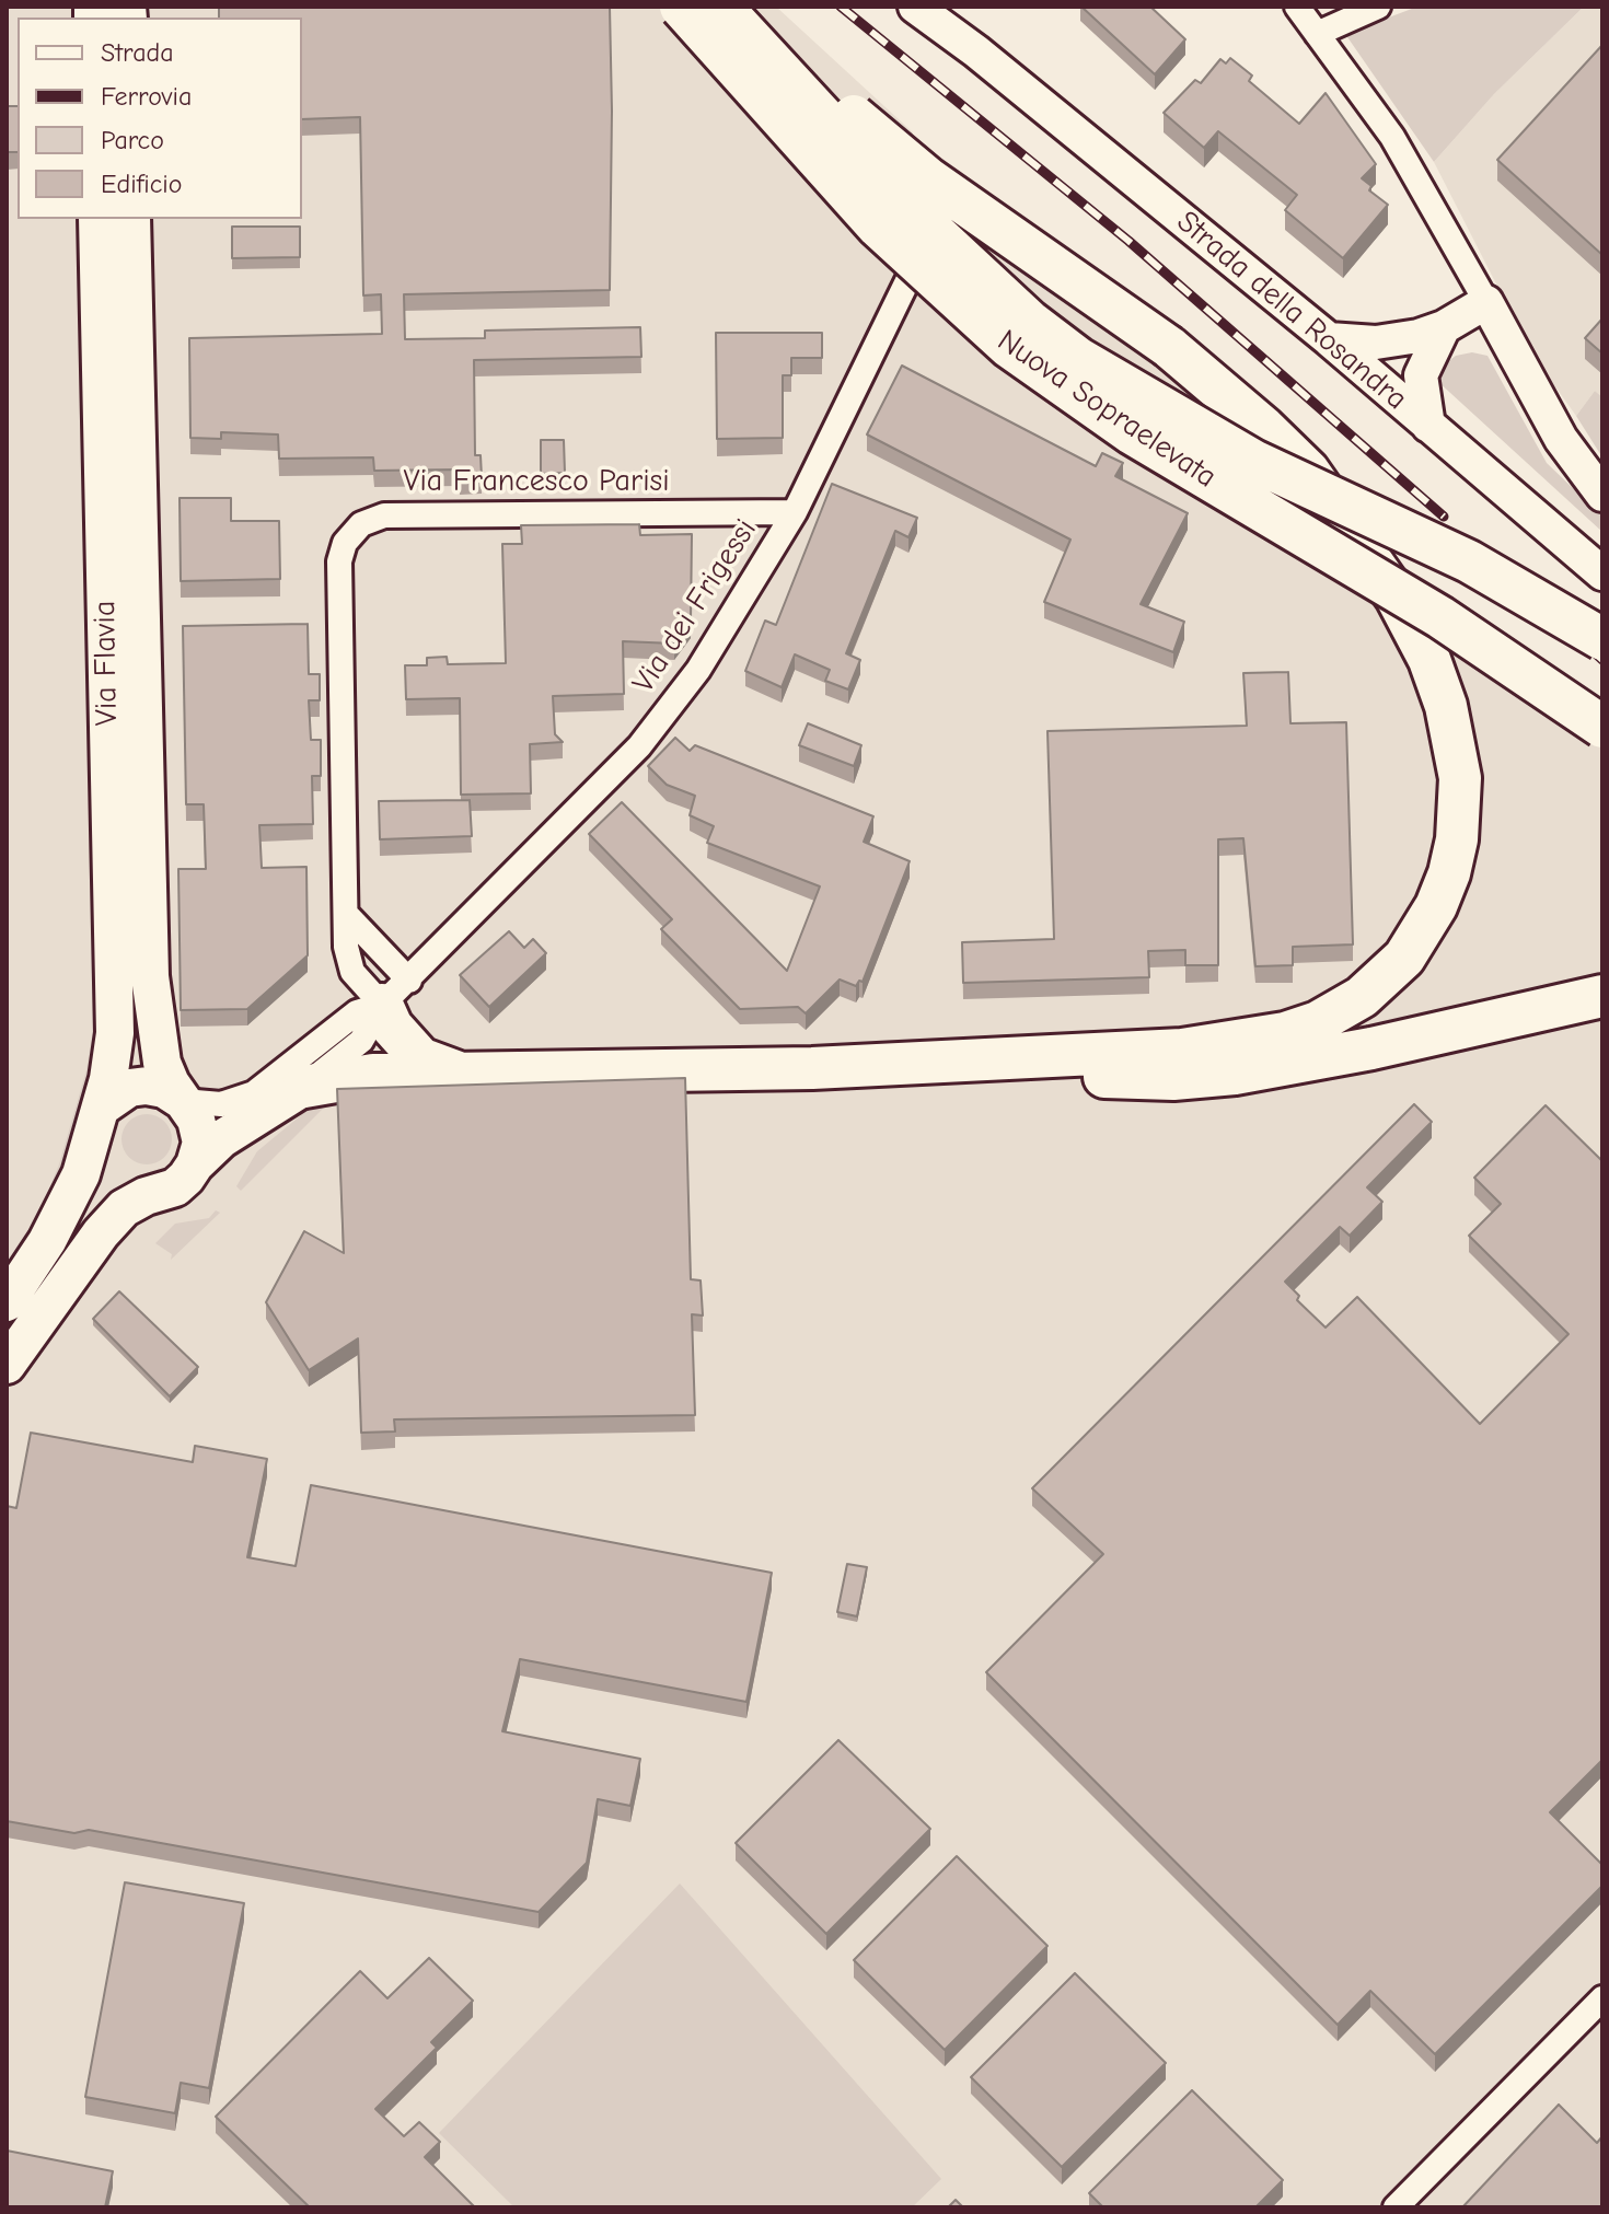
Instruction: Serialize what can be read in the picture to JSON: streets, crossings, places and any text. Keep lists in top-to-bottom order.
{
  "streets": {
    "highway": ["Nuova Sopraelevata"],
    "main road": ["Strada della Rosandra", "Via Flavia"],
    "street": ["Via Francesco Parisi", "Via dei Frigessi"]
  },
  "crossings": [
    ["Via Francesco Parisi", "Via dei Frigessi"],
    ["Via dei Frigessi", "Via Flavia"]
  ],
  "legend": [
    "Strada",
    "Ferrovia",
    "Parco",
    "Edificio"
  ]
}
